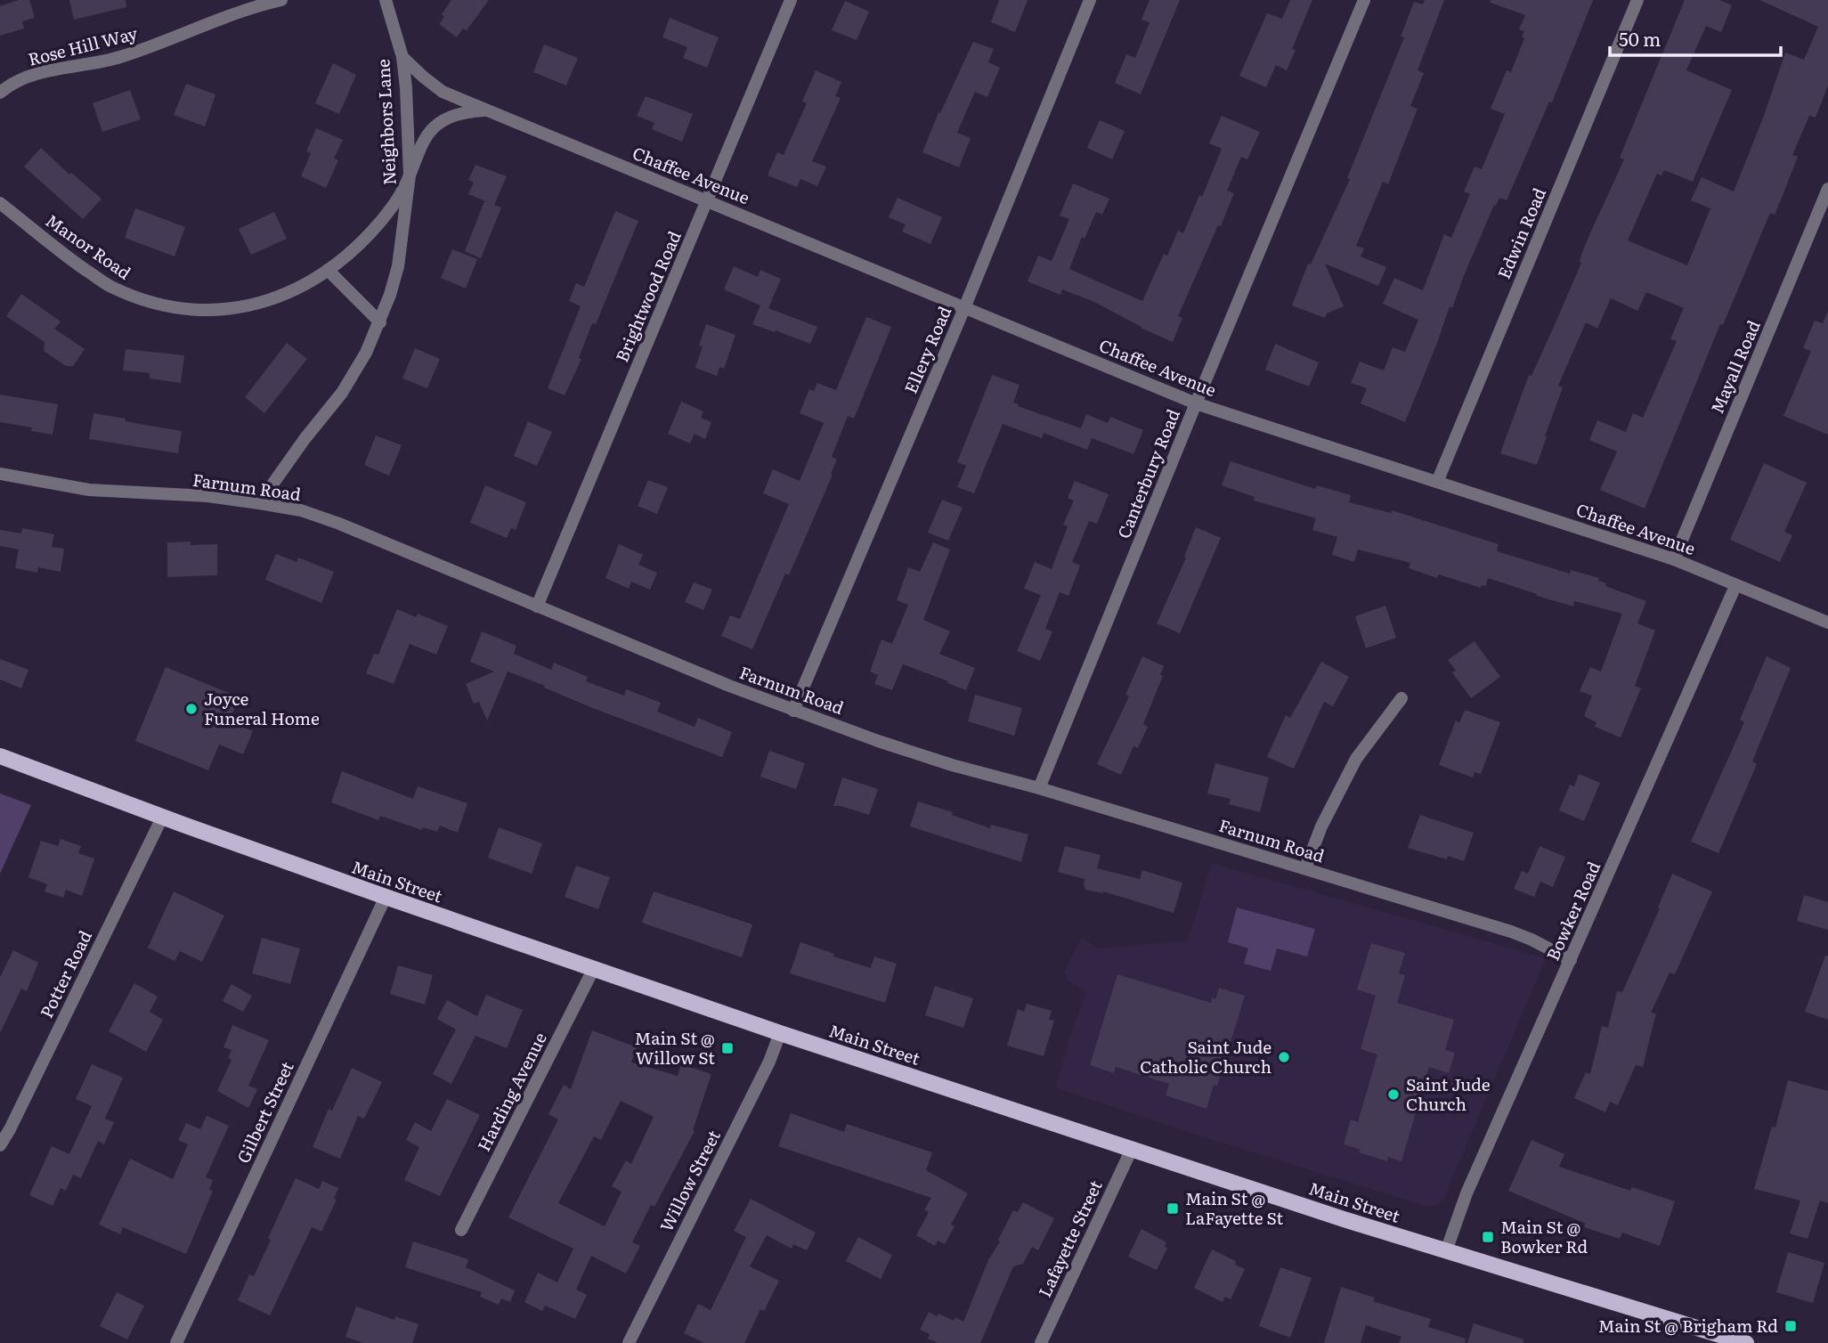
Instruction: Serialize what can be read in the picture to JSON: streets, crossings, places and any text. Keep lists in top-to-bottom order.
{
  "streets": {
    "main road": ["Main Street"],
    "street": [
      "Rose Hill Way",
      "Neighbors Lane",
      "Chaffee Avenue",
      "Edwin Road",
      "Manor Road",
      "Brightwood Road",
      "Ellery Road",
      "Mayall Road",
      "Canterbury Road",
      "Farnum Road",
      "Bowker Road",
      "Potter Road",
      "Harding Avenue",
      "Gilbert Street",
      "Willow Street",
      "Lafayette Street"
    ]
  },
  "crossings": [
    ["Neighbors Lane", "Chaffee Avenue"],
    ["Neighbors Lane", "Manor Road"],
    ["Neighbors Lane", "Farnum Road"],
    ["Chaffee Avenue", "Edwin Road"],
    ["Chaffee Avenue", "Manor Road"],
    ["Chaffee Avenue", "Brightwood Road"],
    ["Chaffee Avenue", "Ellery Road"],
    ["Chaffee Avenue", "Mayall Road"],
    ["Chaffee Avenue", "Canterbury Road"],
    ["Chaffee Avenue", "Bowker Road"],
    ["Brightwood Road", "Farnum Road"],
    ["Ellery Road", "Farnum Road"],
    ["Canterbury Road", "Farnum Road"],
    ["Farnum Road", "Bowker Road"],
    ["Main Street", "Bowker Road"],
    ["Main Street", "Potter Road"],
    ["Main Street", "Harding Avenue"],
    ["Main Street", "Gilbert Street"],
    ["Main Street", "Willow Street"],
    ["Main Street", "Lafayette Street"]
  ],
  "places": {
    "other": ["Joyce Funeral Home", "Saint Jude Catholic Church", "Saint Jude Church"],
    "transit": [
      "Main St @ Willow St",
      "Main St @ LaFayette St",
      "Main St @ Bowker Rd",
      "Main St @ Brigham Rd"
    ]
  },
  "scale_bar": "50 m"
}
